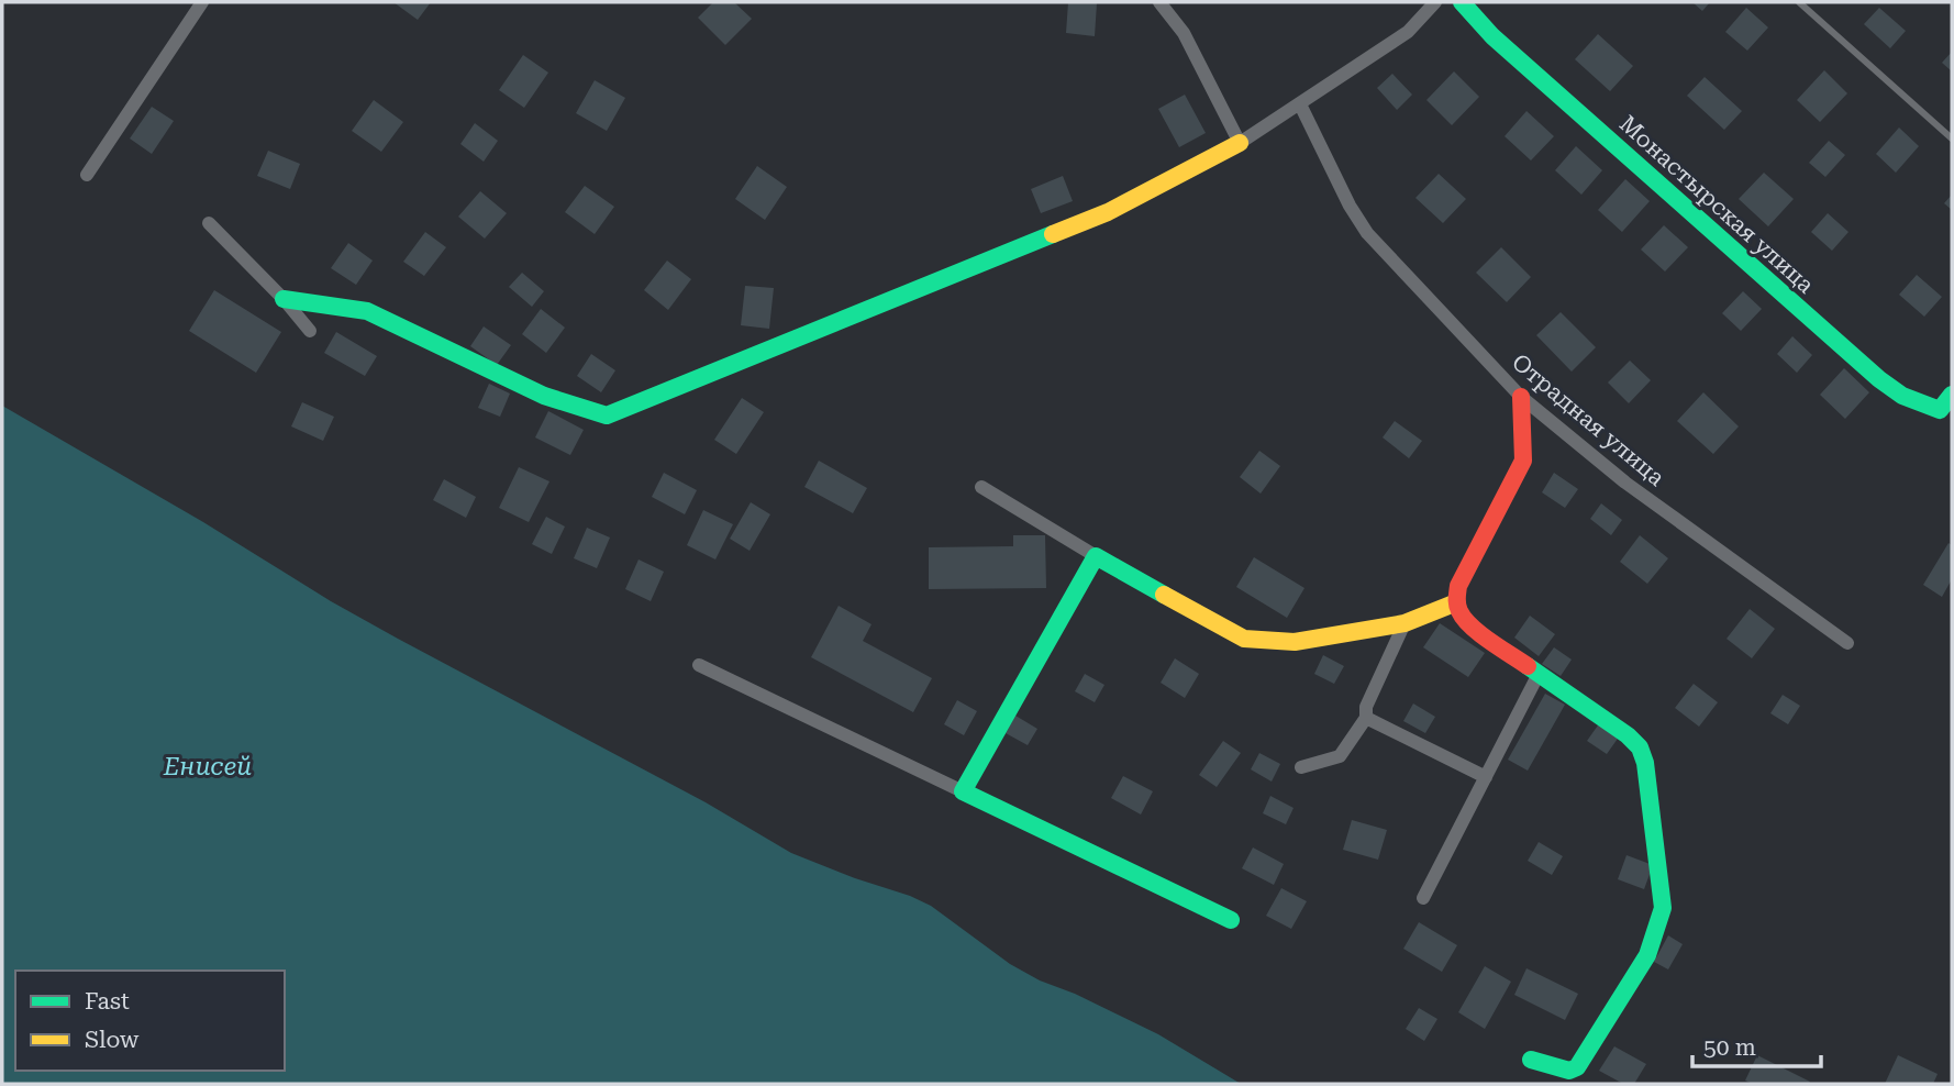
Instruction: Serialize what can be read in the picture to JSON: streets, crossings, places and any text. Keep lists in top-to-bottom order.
{
  "streets": {
    "street": ["Монастырская улица", "Отрадная улица"]
  },
  "water": ["Енисей"],
  "legend": ["Fast", "Slow"],
  "scale_bar": "50 m"
}
